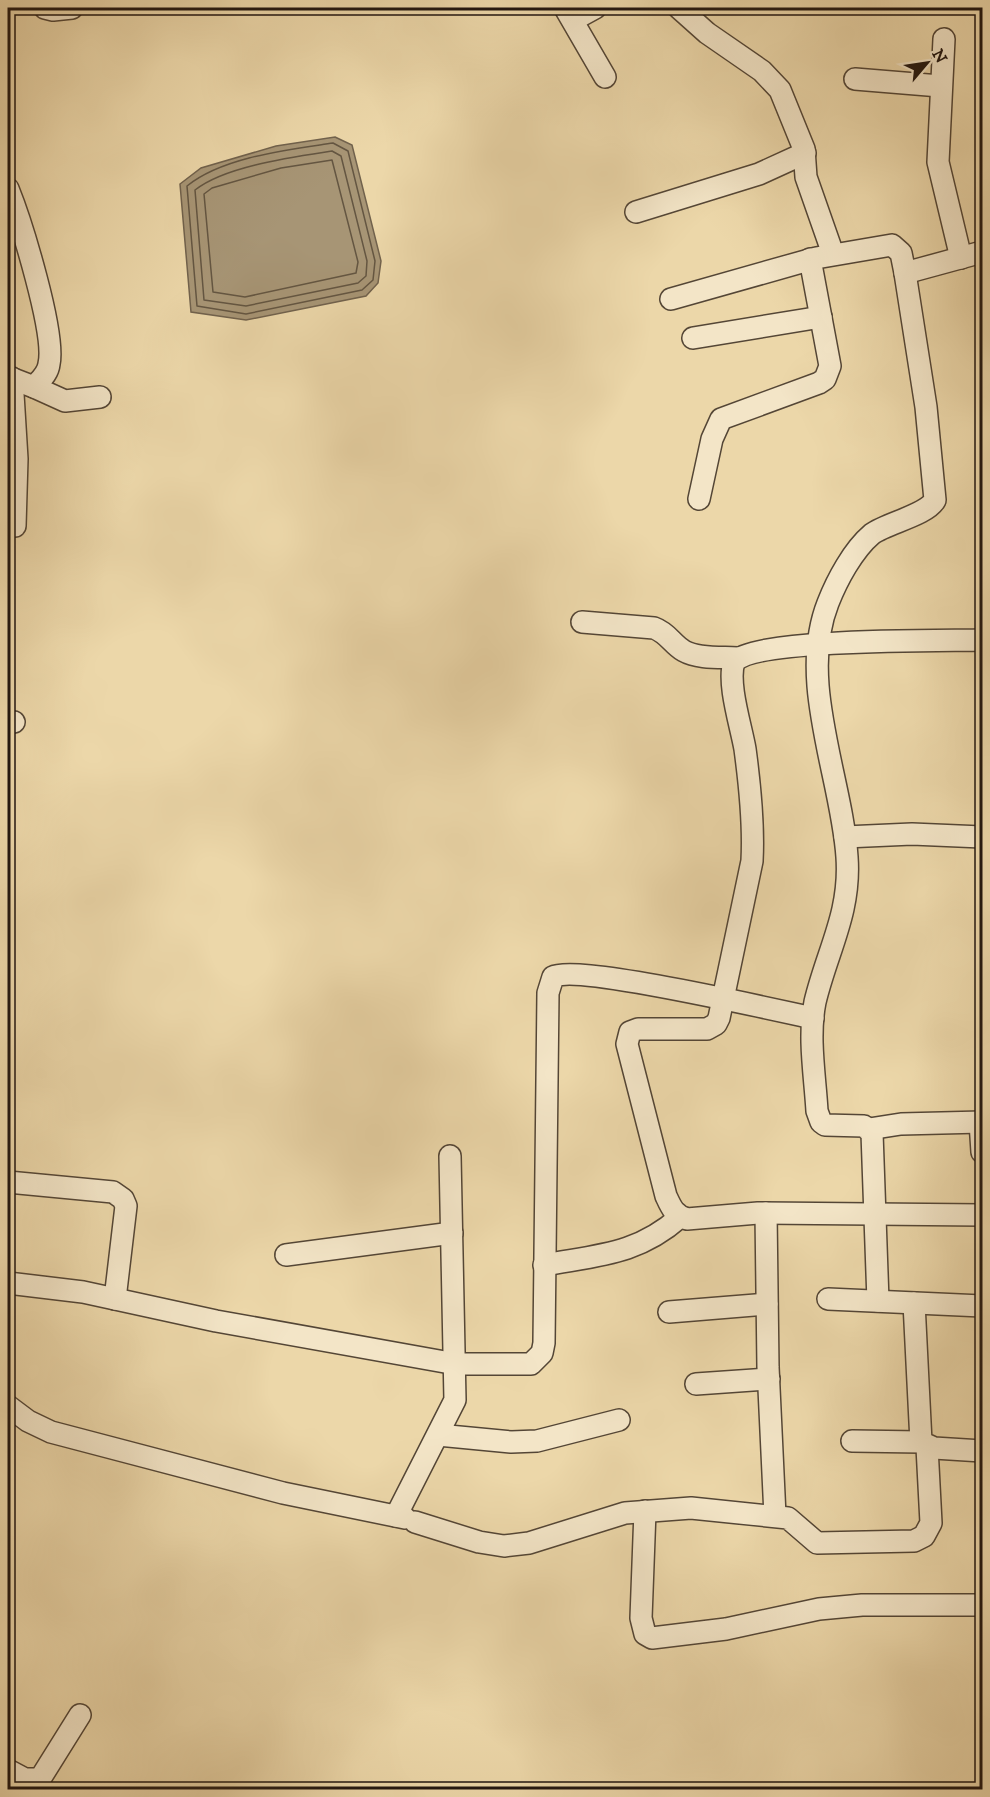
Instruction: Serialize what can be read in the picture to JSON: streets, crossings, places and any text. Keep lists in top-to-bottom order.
{
  "north": "top right"
}
